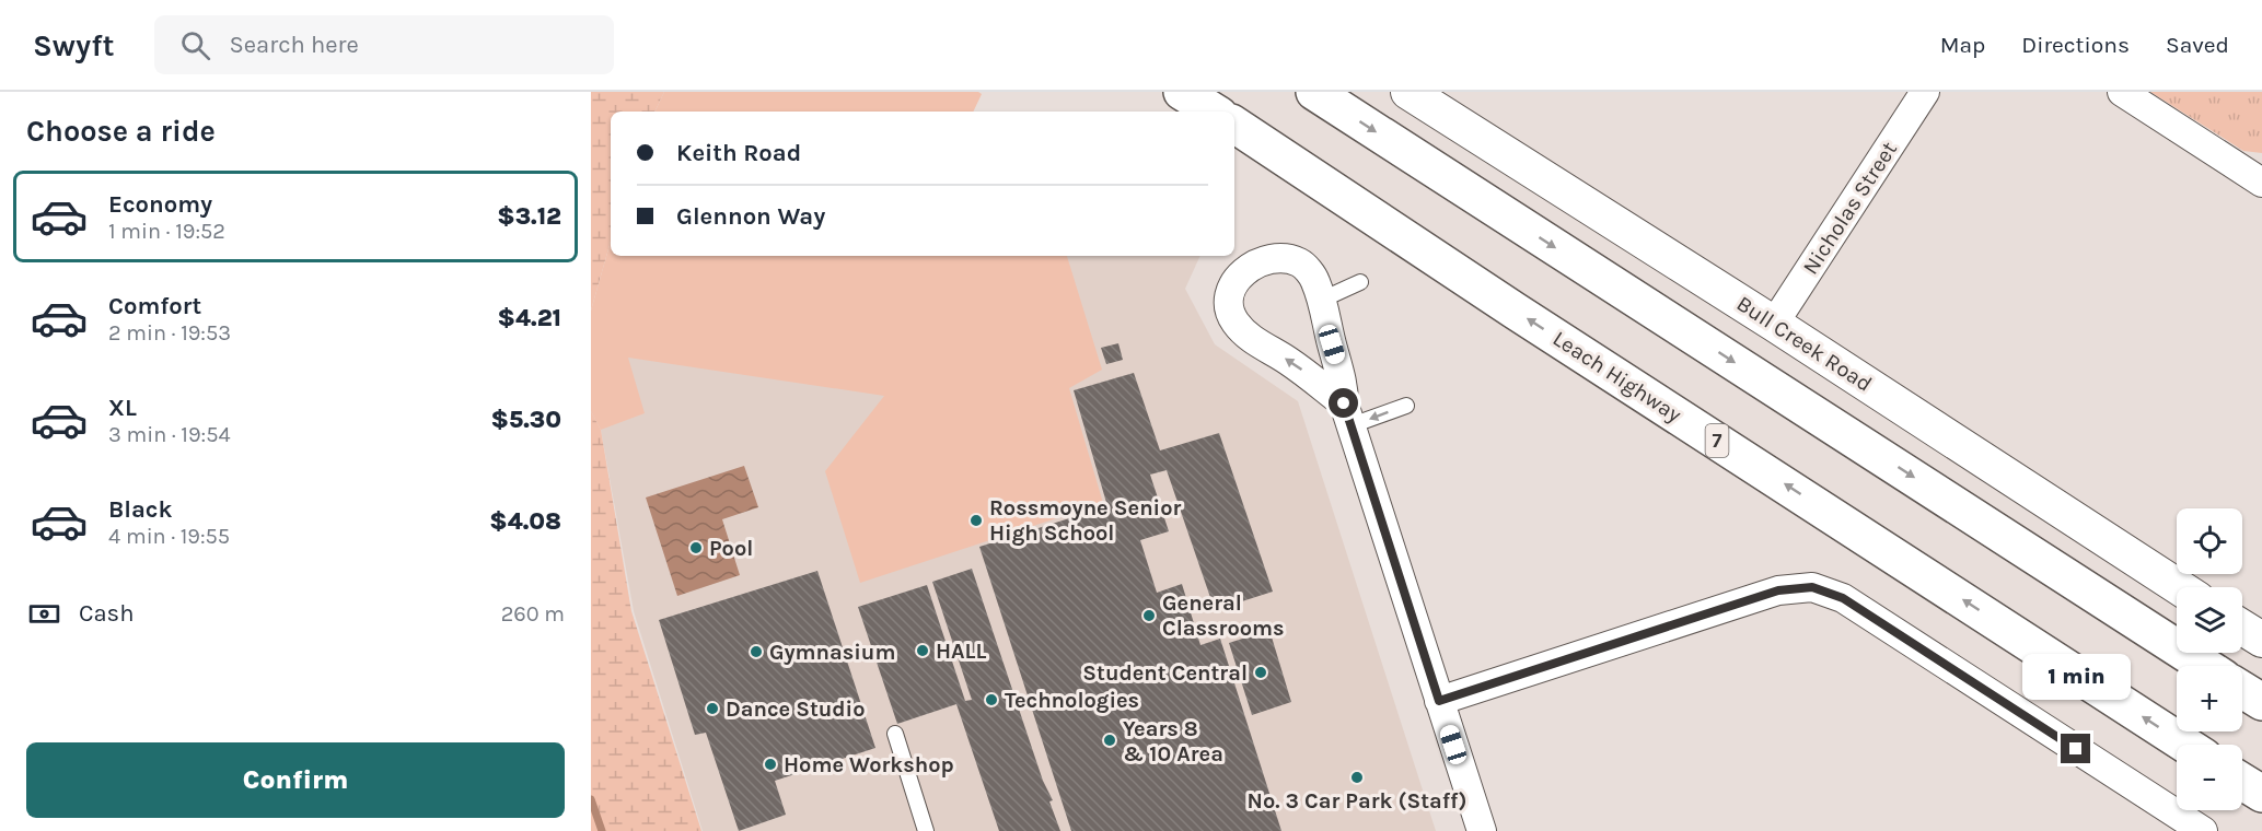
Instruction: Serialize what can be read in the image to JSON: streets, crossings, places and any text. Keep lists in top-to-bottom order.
{
  "streets": {
    "highway": ["Leach Highway", "7"],
    "street": ["Nicholas Street", "Bull Creek Road"]
  },
  "crossings": [
    ["Nicholas Street", "Bull Creek Road"]
  ],
  "places": [
    "Rossmoyne Senior High School",
    "Pool",
    "General Classrooms",
    "HALL",
    "Gymnasium",
    "Student Central",
    "Technologies",
    "Dance Studio",
    "Years 8 & 10 Area",
    "Home Workshop",
    "No. 3 Car Park (Staff)"
  ],
  "page": {
    "header": "Swyft",
    "search": "Search here",
    "nav": ["Map", "Directions", "Saved"],
    "heading": "Choose a ride",
    "banner": ["Keith Road", "Glennon Way"],
    "list": [
      {
        "name": "Economy",
        "note": "1 min · 19:52",
        "value": "$3.12"
      },
      {
        "name": "Comfort",
        "note": "2 min · 19:53",
        "value": "$4.21"
      },
      {
        "name": "XL",
        "note": "3 min · 19:54",
        "value": "$5.30"
      },
      {
        "name": "Black",
        "note": "4 min · 19:55",
        "value": "$4.08"
      }
    ],
    "map_buttons": ["+", "−"],
    "pay": ["Cash", "260 m"],
    "bubble": "1 min",
    "buttons": "Confirm"
  }
}
